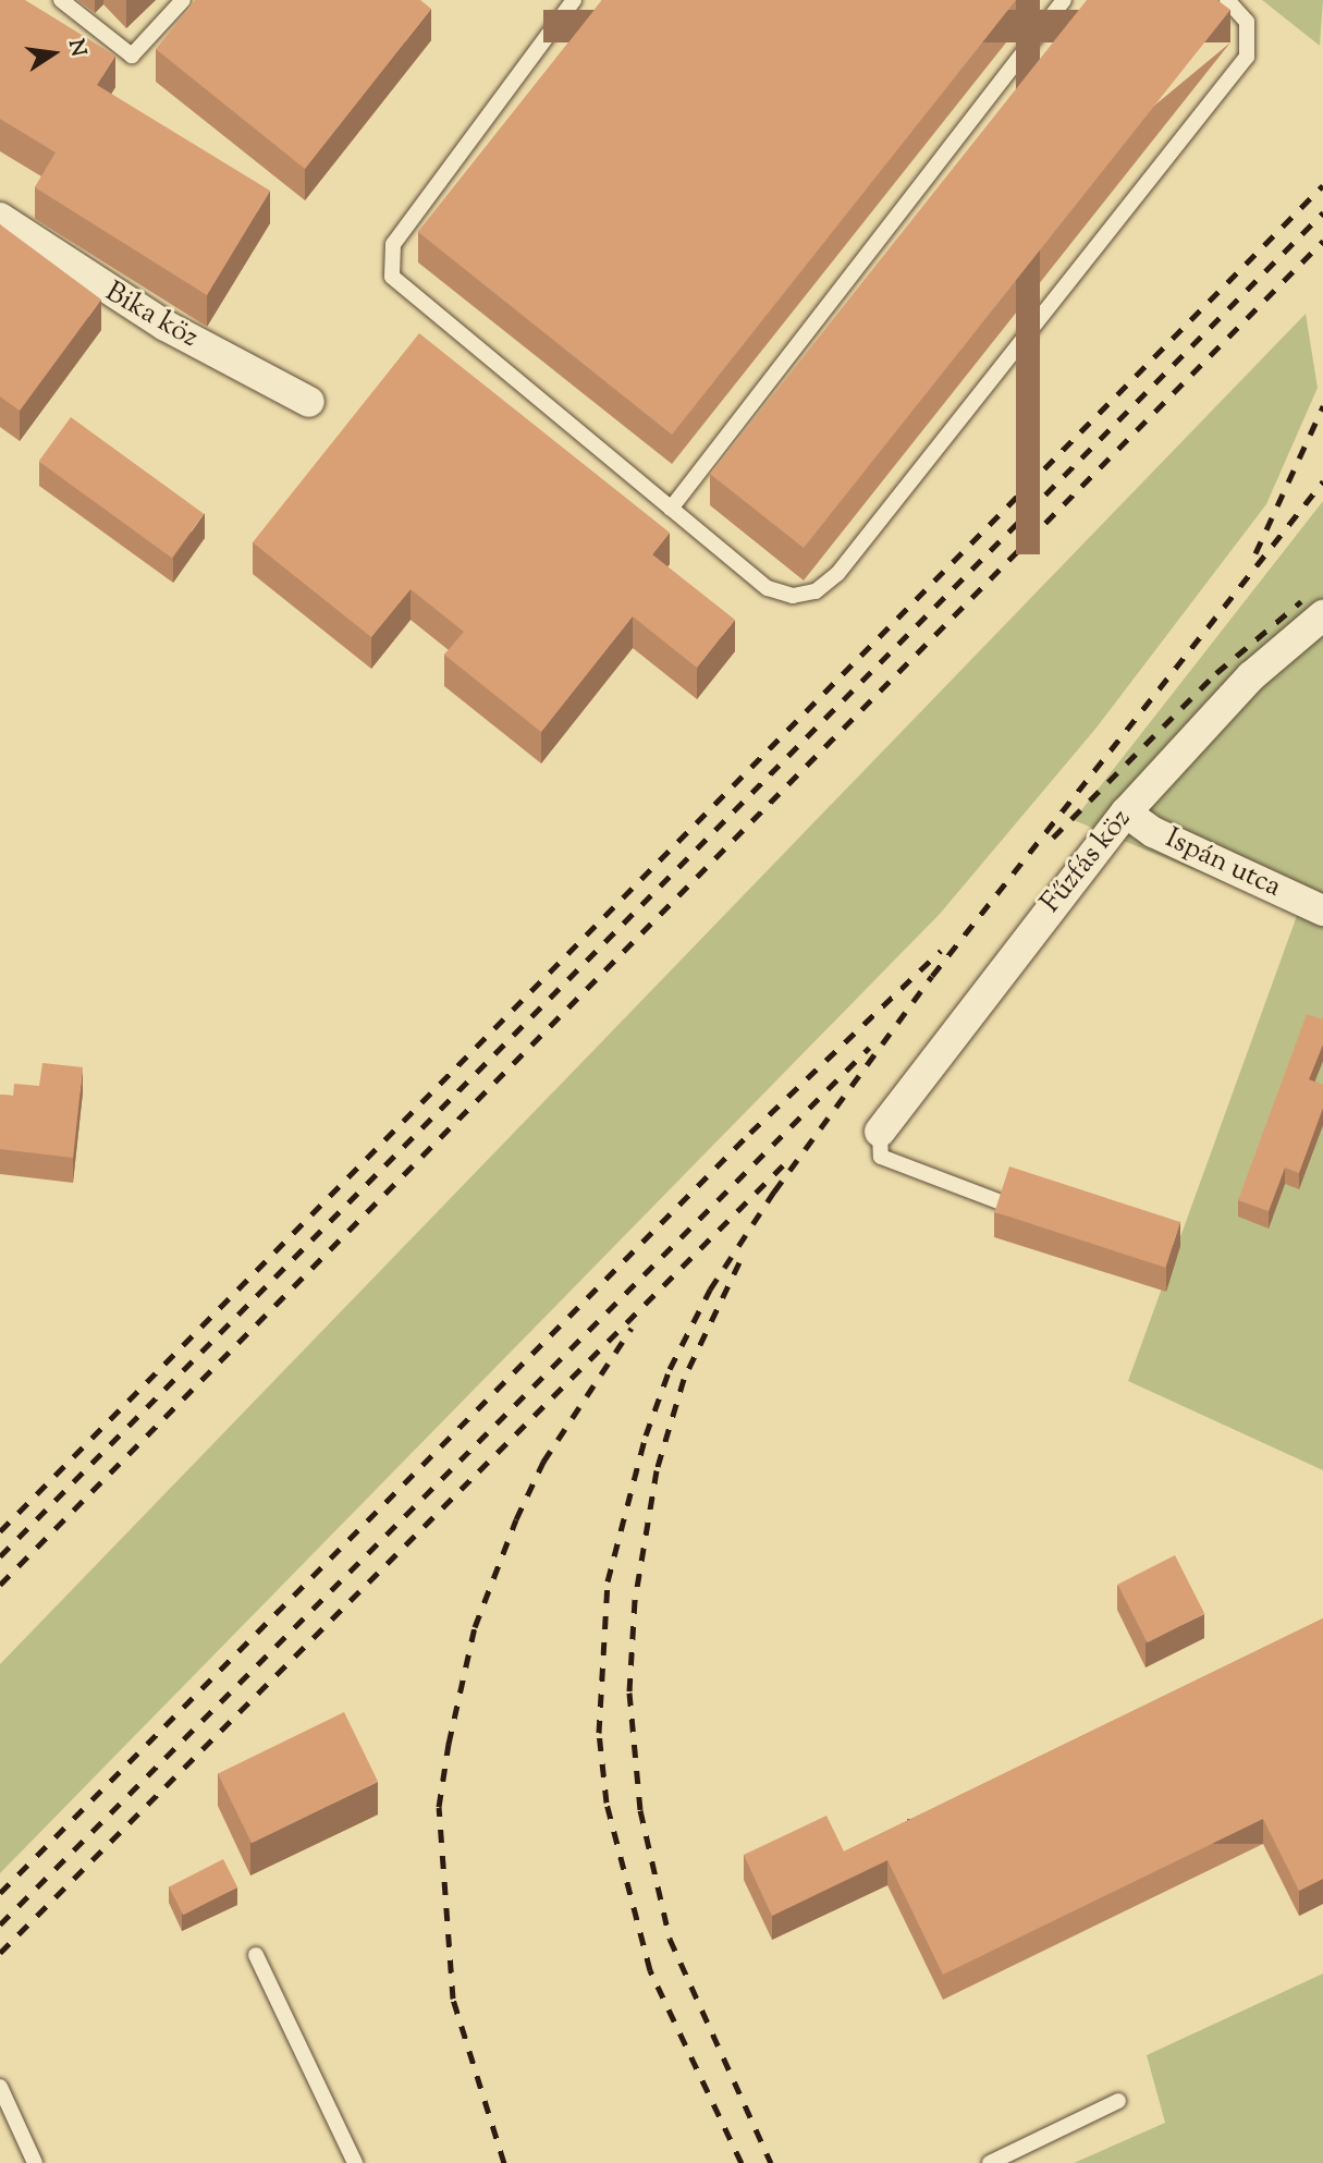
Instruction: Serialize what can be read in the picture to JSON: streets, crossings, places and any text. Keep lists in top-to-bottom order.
{
  "streets": {
    "street": ["Bika köz", "Fűzfás köz", "Ispán utca"]
  },
  "crossings": [
    ["Fűzfás köz", "Ispán utca"]
  ],
  "north": "right"
}
